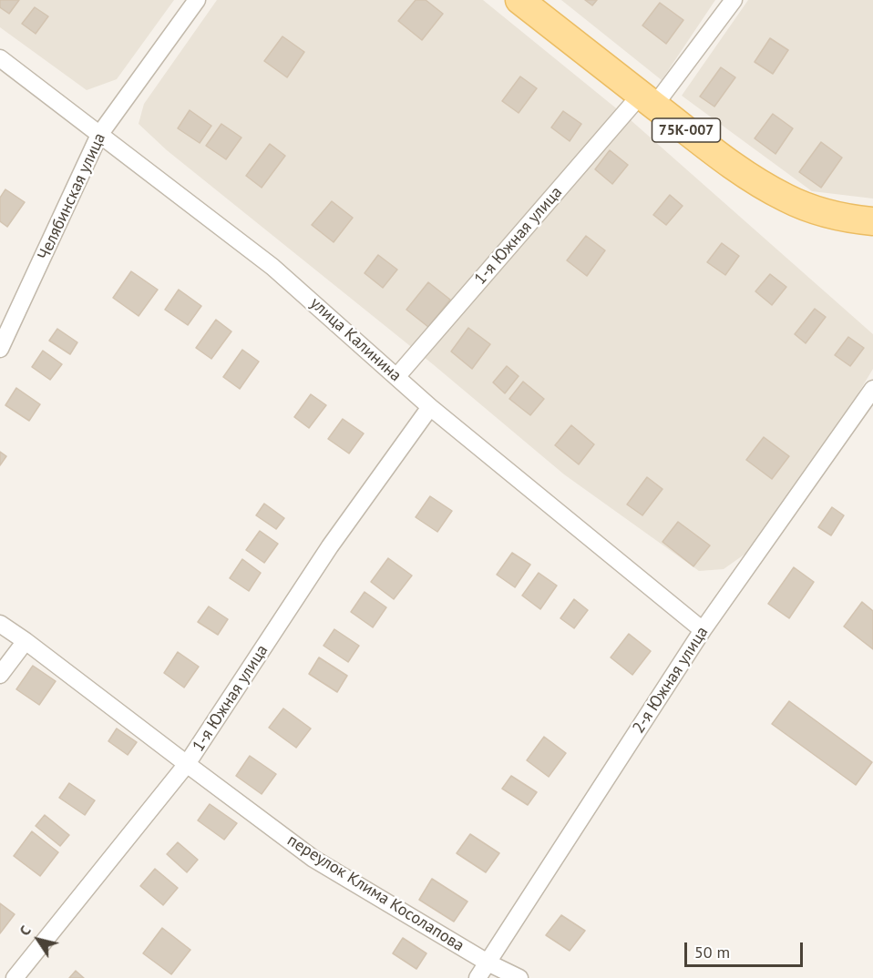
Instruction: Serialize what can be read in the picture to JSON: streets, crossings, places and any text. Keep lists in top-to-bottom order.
{
  "streets": {
    "main road": ["75К-007"],
    "street": [
      "Челябинская улица",
      "1-я Южная улица",
      "улица Калинина",
      "2-я Южная улица",
      "переулок Клима Косолапова"
    ]
  },
  "crossings": [
    ["75К-007", "1-я Южная улица"],
    ["Челябинская улица", "улица Калинина"],
    ["1-я Южная улица", "улица Калинина"],
    ["1-я Южная улица", "переулок Клима Косолапова"],
    ["улица Калинина", "2-я Южная улица"],
    ["2-я Южная улица", "переулок Клима Косолапова"]
  ],
  "scale_bar": "50 m",
  "north": "top left"
}
